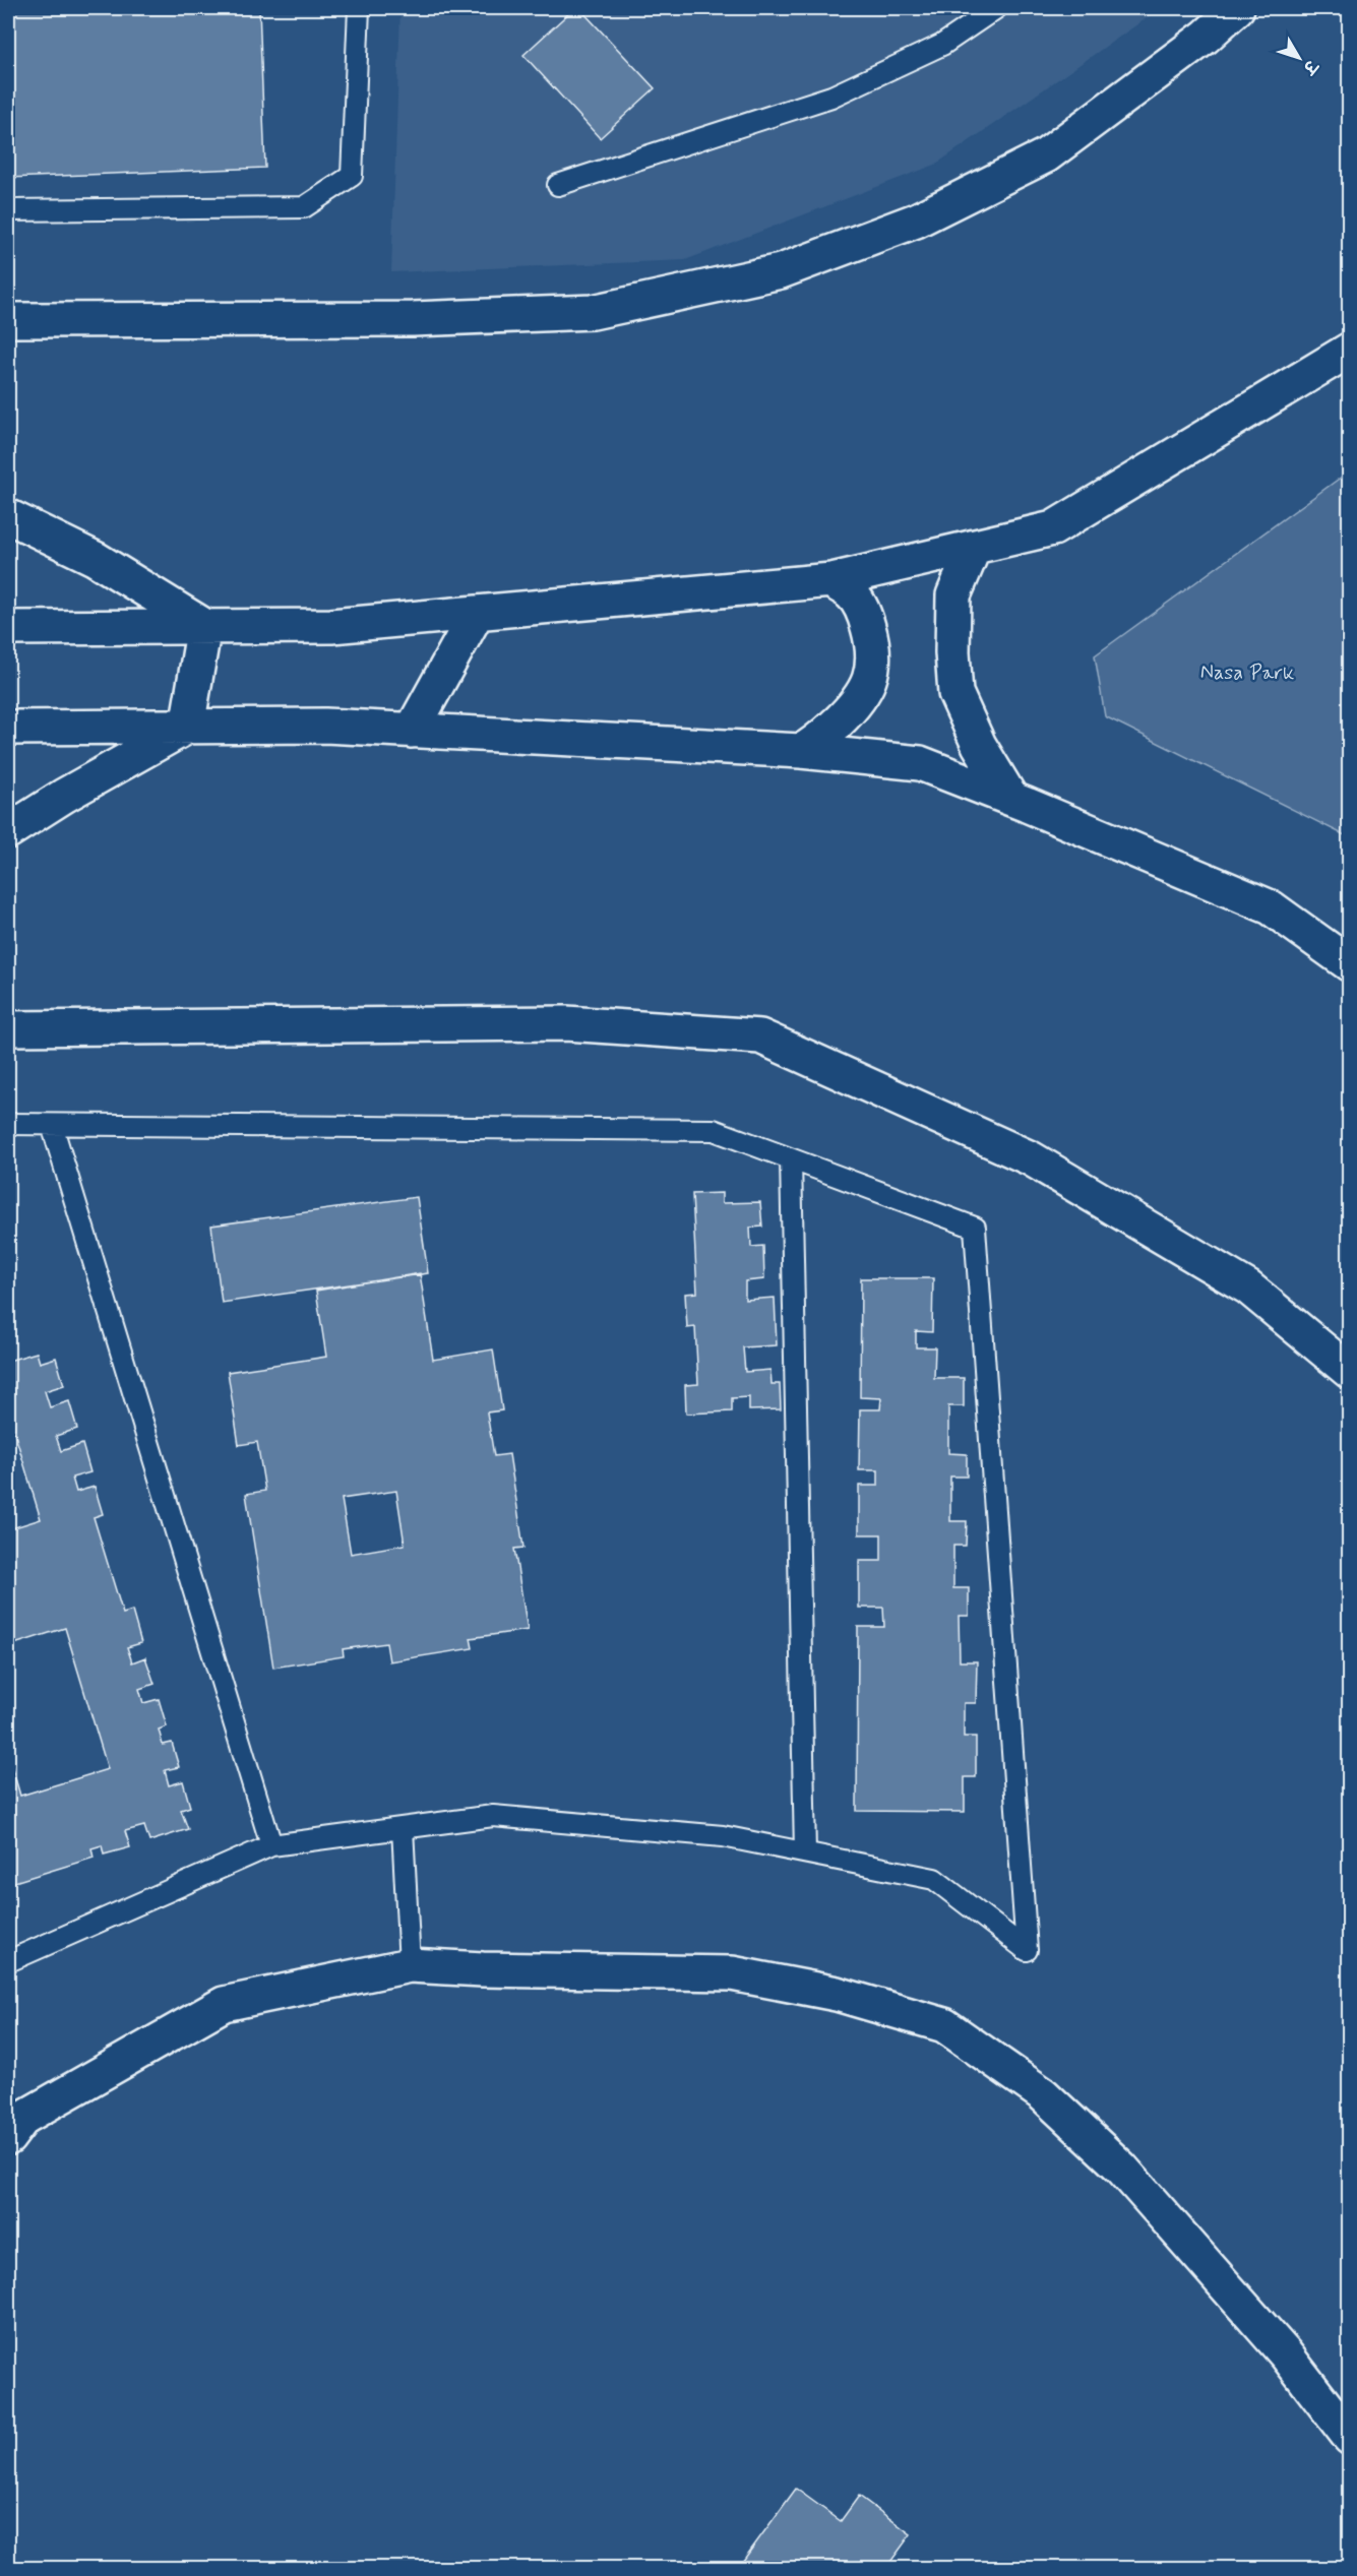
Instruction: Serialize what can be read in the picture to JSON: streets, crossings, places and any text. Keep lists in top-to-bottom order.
{
  "parks": ["Nasa Park"],
  "north": "bottom right"
}
